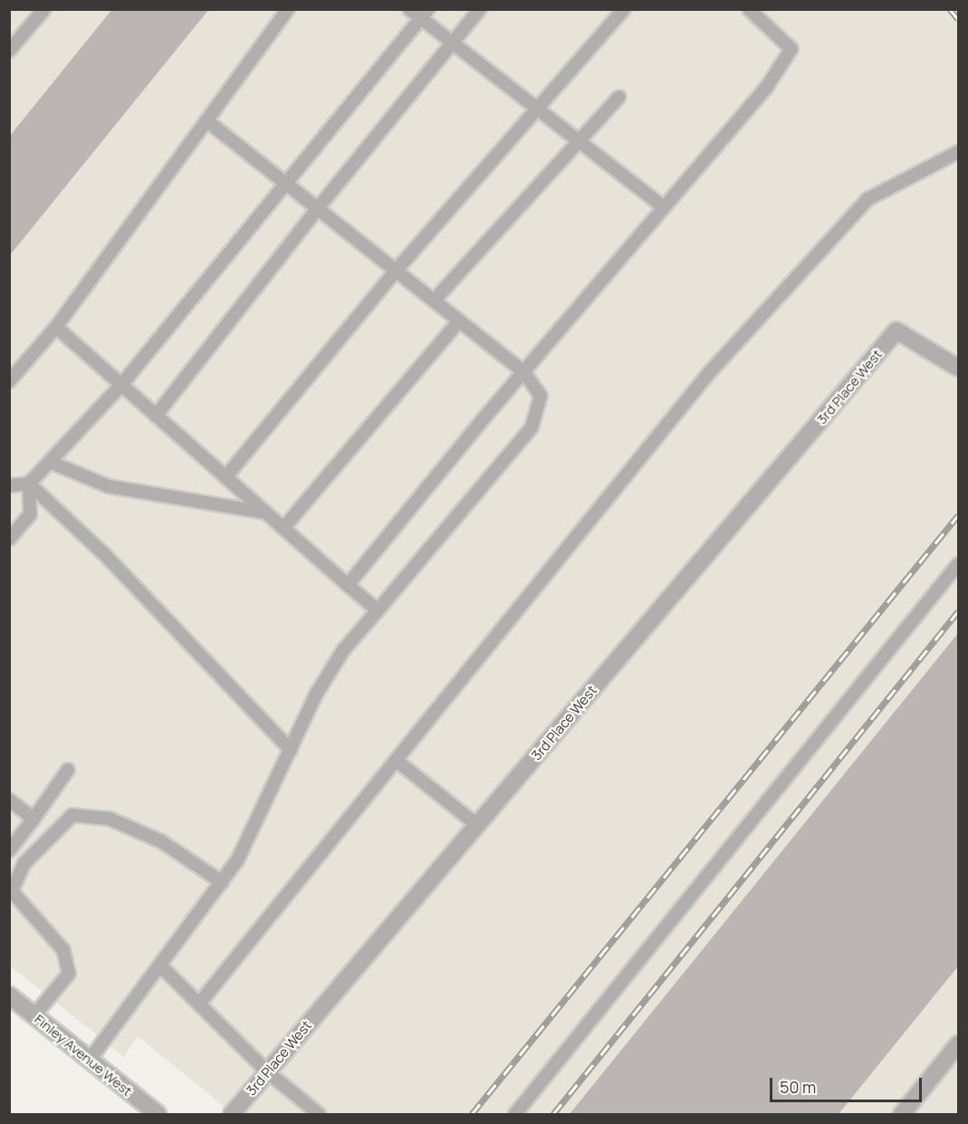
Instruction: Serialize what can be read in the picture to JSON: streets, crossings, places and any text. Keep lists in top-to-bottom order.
{
  "streets": {
    "street": ["3rd Place West", "Finley Avenue West"]
  },
  "scale_bar": "50 m"
}
